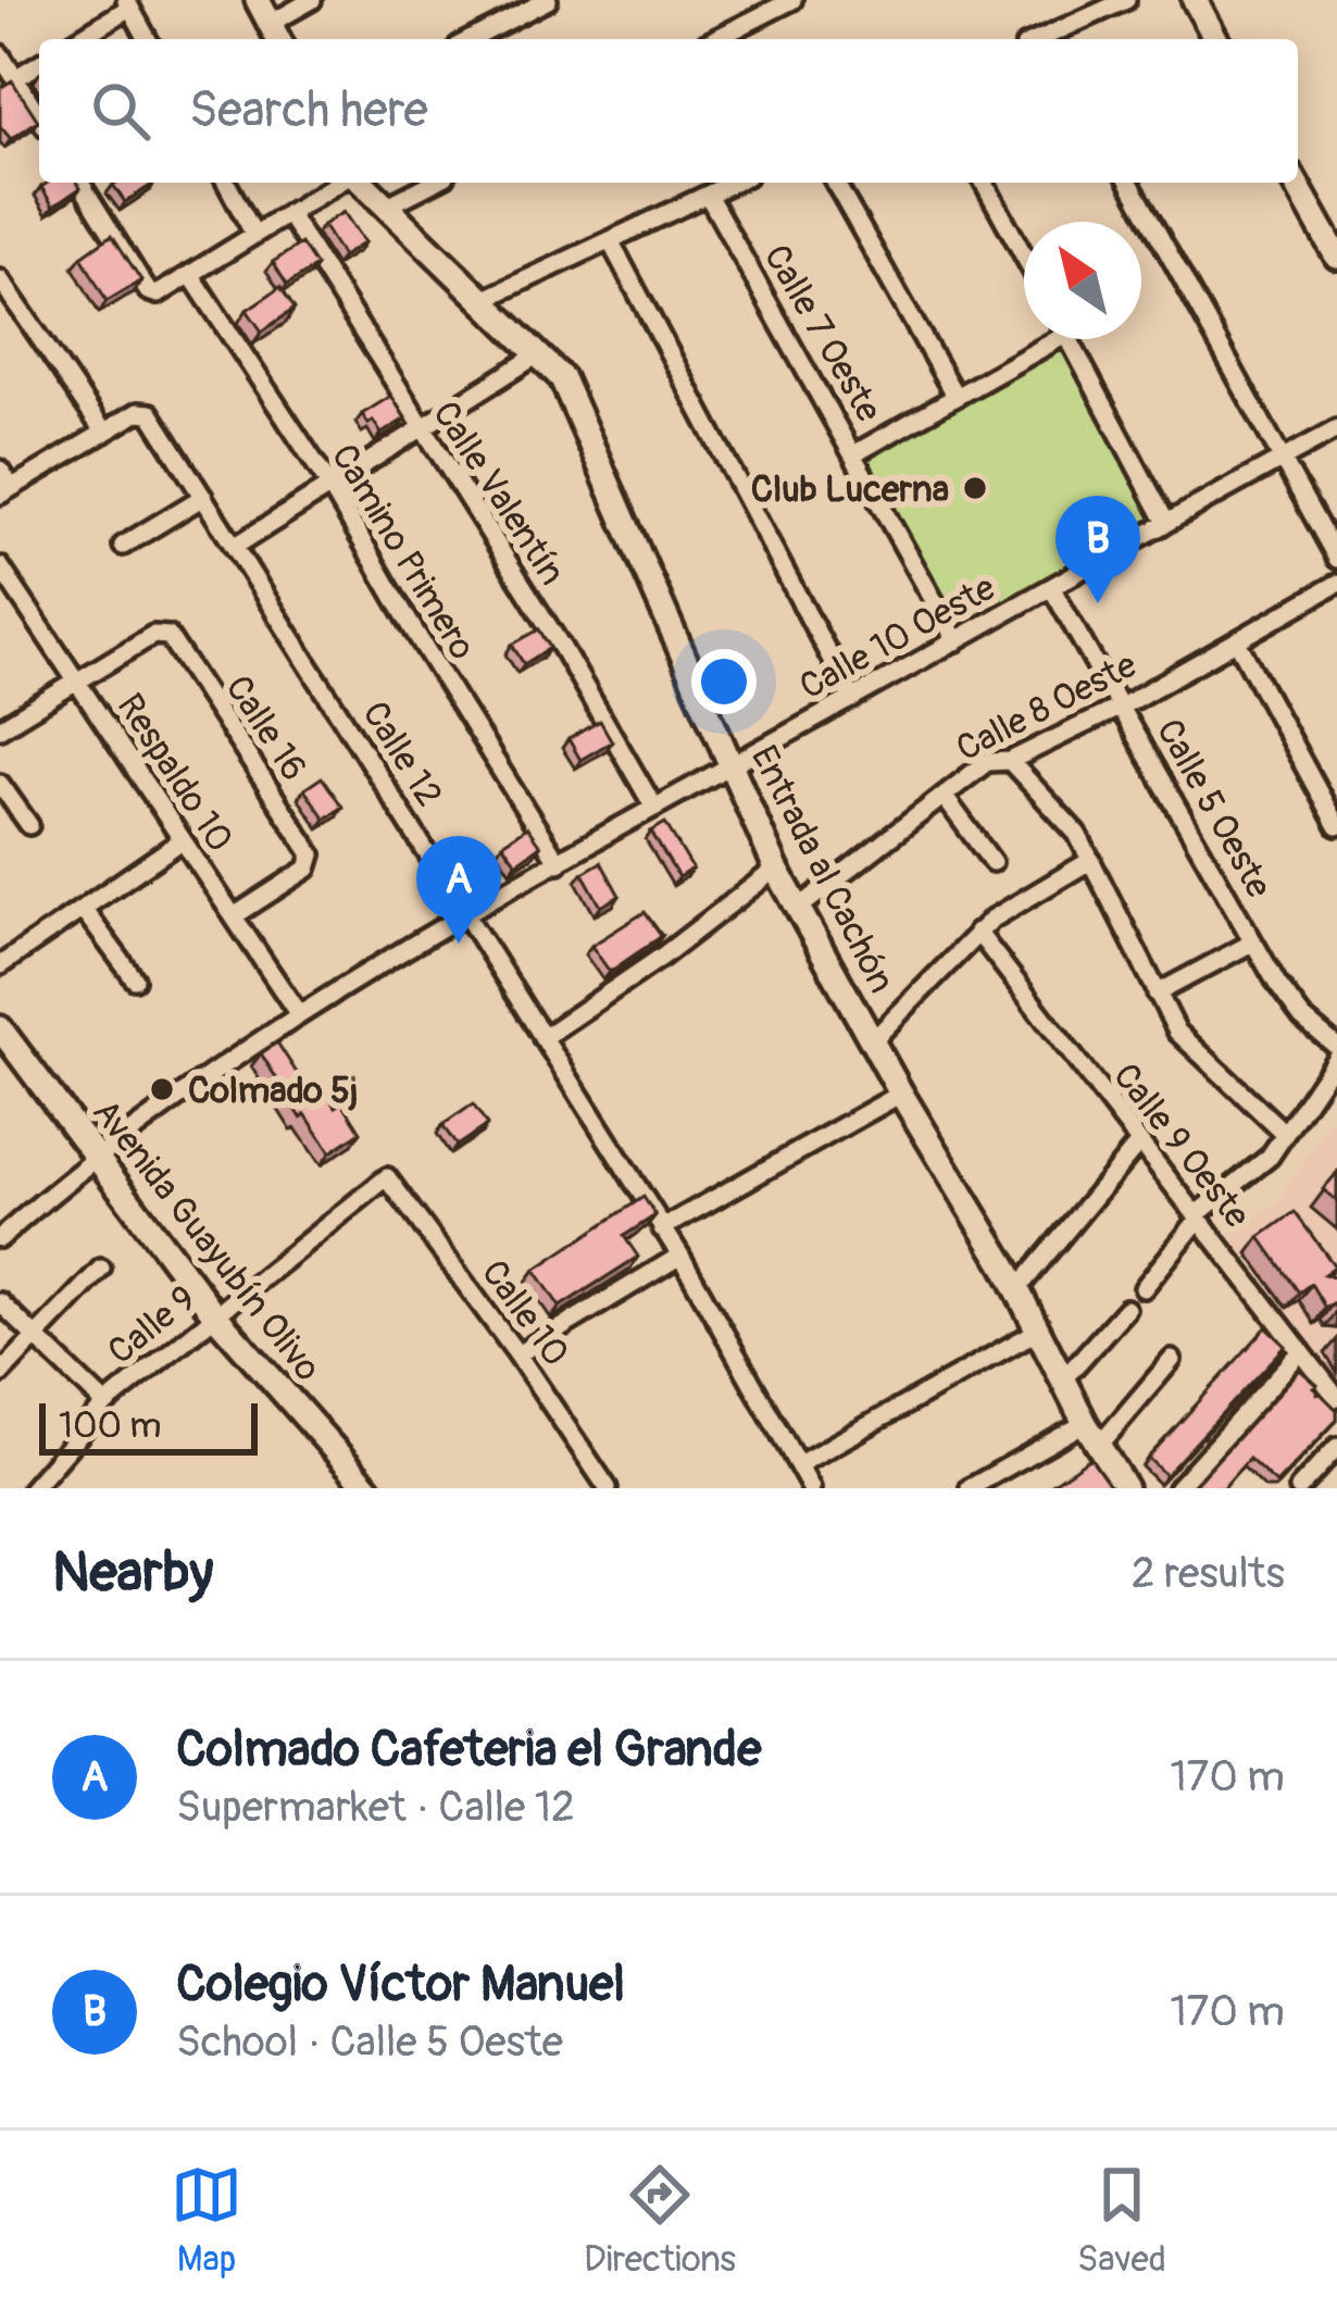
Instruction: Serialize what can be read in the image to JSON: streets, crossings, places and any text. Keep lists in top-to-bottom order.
{
  "streets": {
    "street": [
      "Calle 7 Oeste",
      "Calle Valentín",
      "Camino Primero",
      "Calle 10 Oeste",
      "Calle 8 Oeste",
      "Calle 16",
      "Calle 12",
      "Respaldo 10",
      "Calle 5 Oeste",
      "Entrada al Cachón",
      "Calle 9 Oeste",
      "Avenida Guayubín Olivo",
      "Calle 10",
      "Calle 9"
    ]
  },
  "crossings": [
    ["Calle 7 Oeste", "Calle 10 Oeste"],
    ["Calle Valentín", "Calle 10 Oeste"],
    ["Camino Primero", "Calle 10 Oeste"],
    ["Calle 10 Oeste", "Calle 12"],
    ["Calle 10 Oeste", "Respaldo 10"],
    ["Calle 10 Oeste", "Calle 5 Oeste"],
    ["Calle 10 Oeste", "Entrada al Cachón"],
    ["Calle 10 Oeste", "Avenida Guayubín Olivo"],
    ["Calle 8 Oeste", "Calle 5 Oeste"],
    ["Calle 8 Oeste", "Entrada al Cachón"],
    ["Calle 16", "Respaldo 10"],
    ["Avenida Guayubín Olivo", "Calle 9"],
    ["Calle 10", "Calle 9"]
  ],
  "places": ["Club Lucerna", "Colmado 5j"],
  "scale_bar": "100 m",
  "north": "top left",
  "page": {
    "search": "Search here",
    "pins": ["B", "A"],
    "scale": "100 m",
    "heading": ["Nearby", "2 results"],
    "list": [
      {
        "mark": "A",
        "name": "Colmado Cafeteria el Grande",
        "note": "Supermarket · Calle 12",
        "value": "170 m"
      },
      {
        "mark": "B",
        "name": "Colegio Víctor Manuel",
        "note": "School · Calle 5 Oeste",
        "value": "170 m"
      }
    ],
    "nav": ["Map", "Directions", "Saved"]
  }
}
